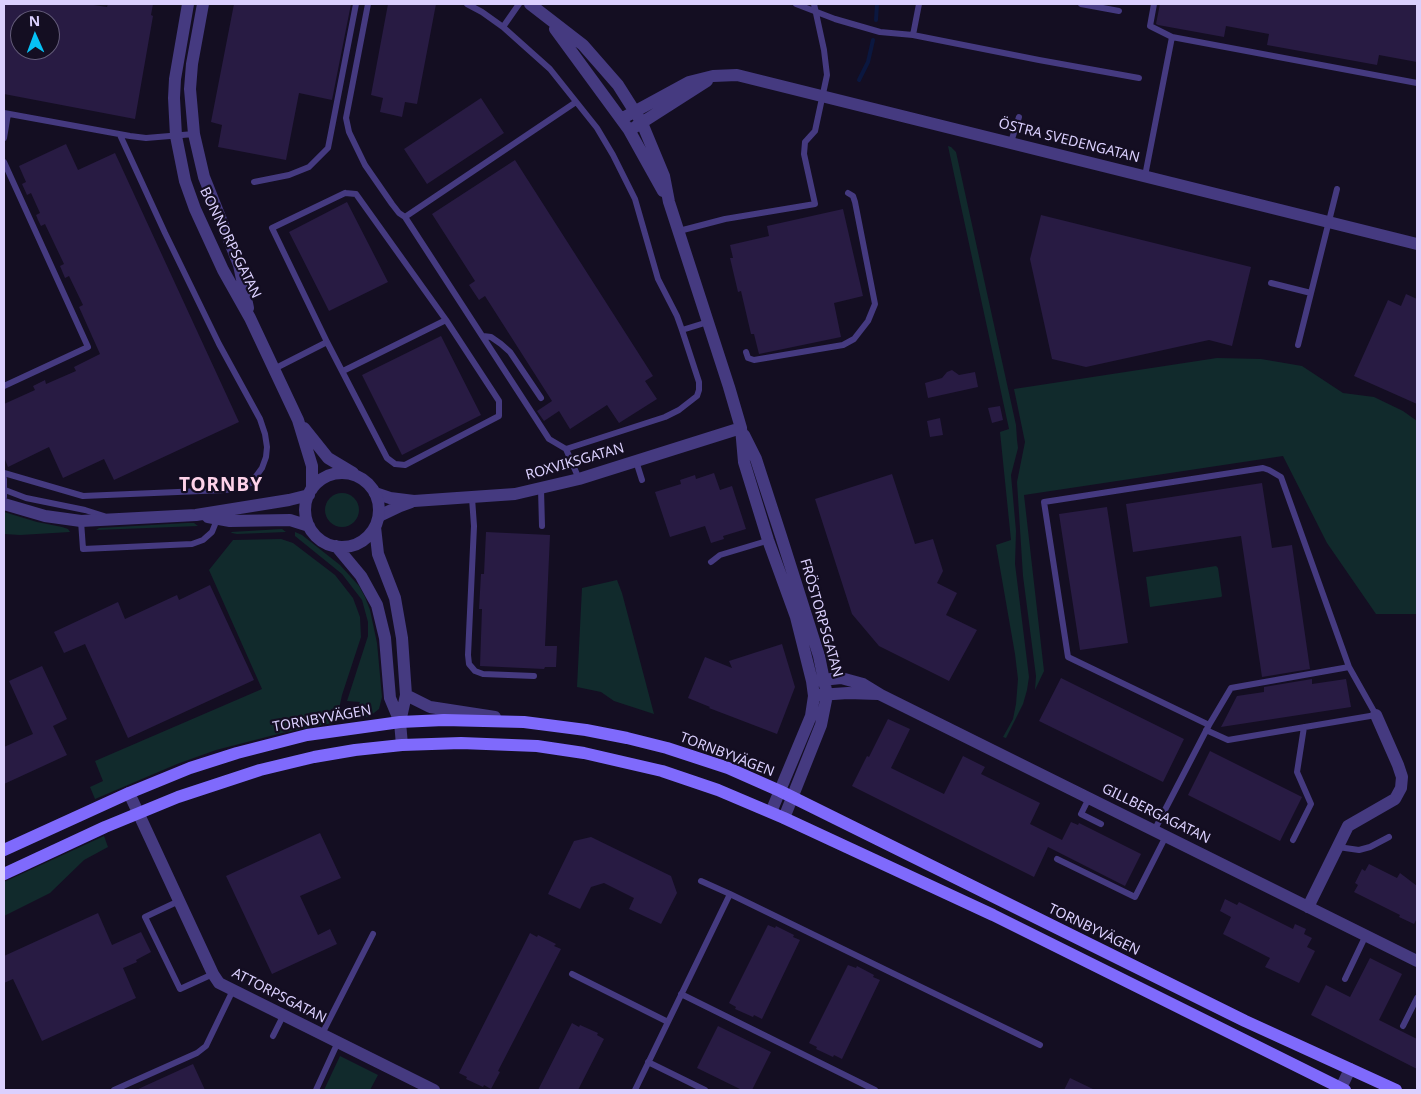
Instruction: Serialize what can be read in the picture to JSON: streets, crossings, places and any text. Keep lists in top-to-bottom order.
{
  "streets": {
    "main road": ["TORNBYVÄGEN"],
    "street": [
      "ÖSTRA SVEDENGATAN",
      "BONNORPSGATAN",
      "ROXVIKSGATAN",
      "FRÖSTORPSGATAN",
      "GILLBERGAGATAN",
      "ATTORPSGATAN"
    ]
  },
  "crossings": [
    ["ÖSTRA SVEDENGATAN", "FRÖSTORPSGATAN"],
    ["BONNORPSGATAN", "ROXVIKSGATAN"],
    ["ROXVIKSGATAN", "FRÖSTORPSGATAN"],
    ["FRÖSTORPSGATAN", "TORNBYVÄGEN"],
    ["FRÖSTORPSGATAN", "GILLBERGAGATAN"],
    ["TORNBYVÄGEN", "ATTORPSGATAN"]
  ],
  "districts": ["TORNBY"],
  "north": "top"
}
